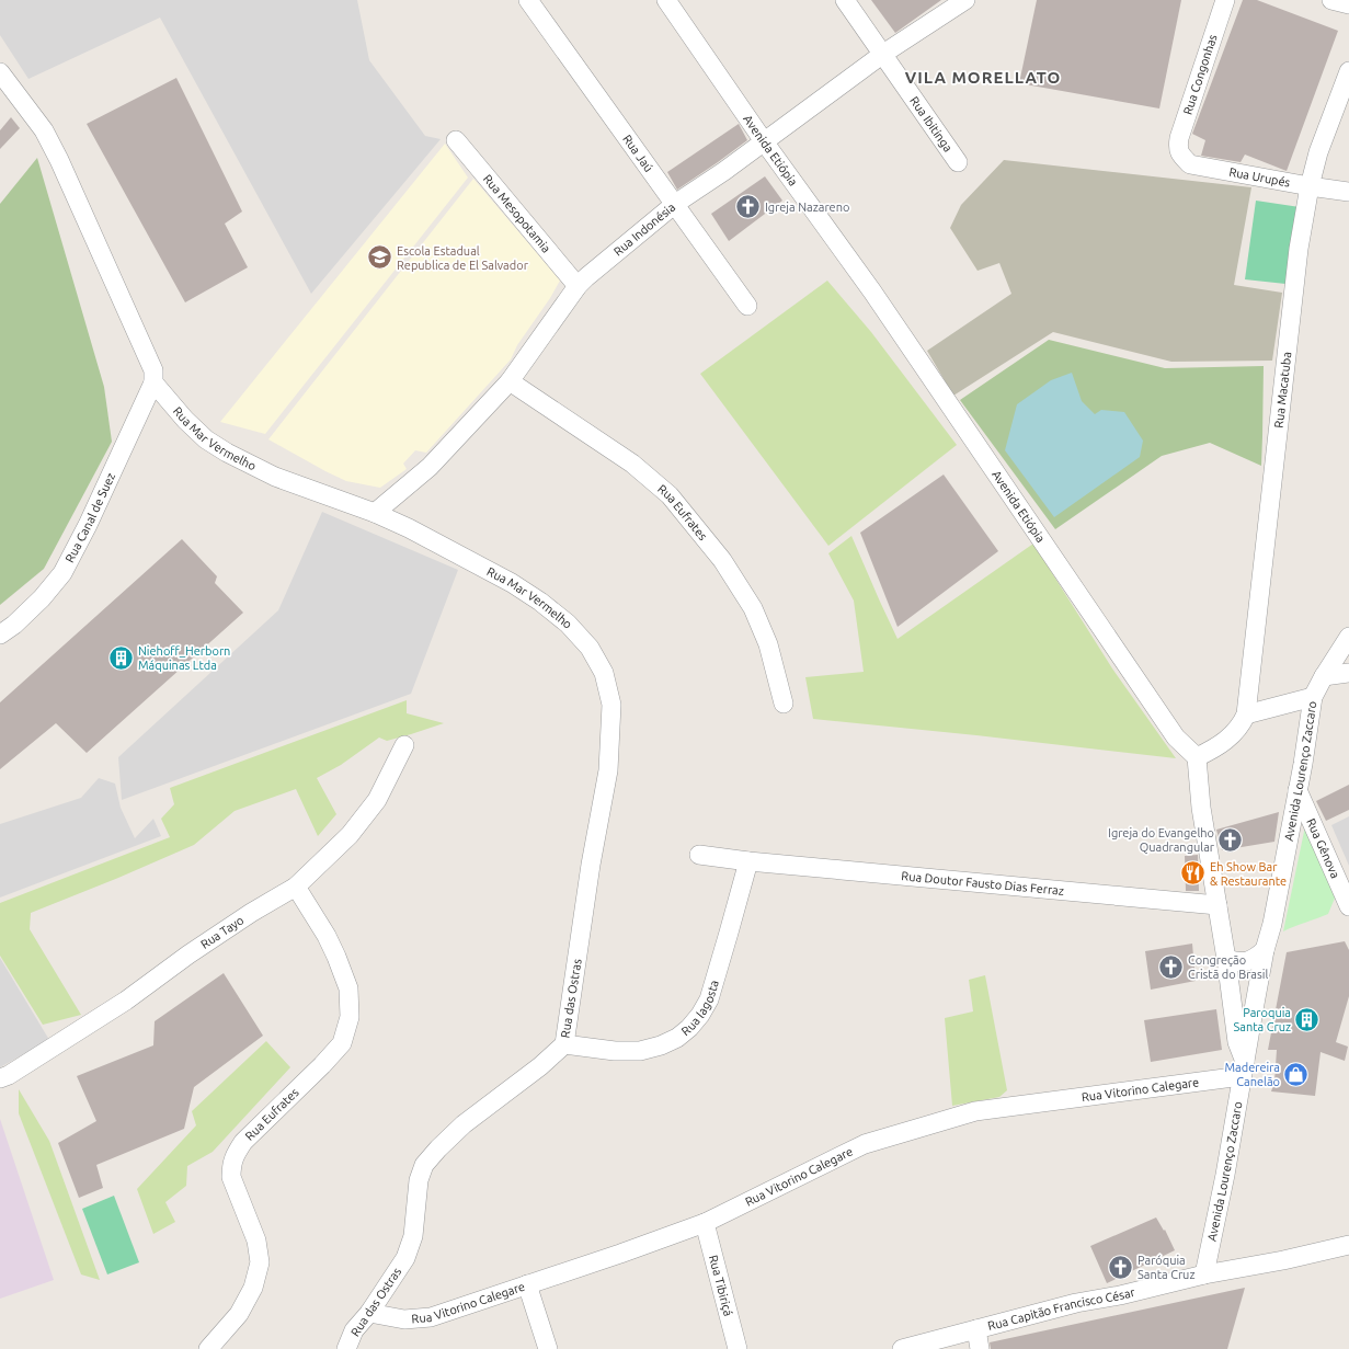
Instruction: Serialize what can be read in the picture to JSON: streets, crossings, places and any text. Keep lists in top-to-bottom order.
{
  "streets": {
    "street": [
      "Rua Congonhas",
      "Rua Ibitinga",
      "Avenida Etiópia",
      "Rua Jaú",
      "Rua Urupés",
      "Rua Mesopotamia",
      "Rua Indonésia",
      "Rua Macatuba",
      "Rua Mar Vermelho",
      "Rua Eufrates",
      "Rua Canal de Suez",
      "Avenida Lourenço Zaccaro",
      "Rua Gênova",
      "Rua Doutor Fausto Dias Ferraz",
      "Rua Tayo",
      "Rua das Ostras",
      "Rua lagosta",
      "Rua Vitorino Calegare",
      "Rua Tibiriçá",
      "Rua Capitão Francisco César"
    ]
  },
  "crossings": [
    ["Rua Congonhas", "Rua Urupés"],
    ["Rua Ibitinga", "Rua Indonésia"],
    ["Avenida Etiópia", "Rua Indonésia"],
    ["Rua Jaú", "Rua Indonésia"],
    ["Rua Urupés", "Rua Macatuba"],
    ["Rua Mesopotamia", "Rua Indonésia"],
    ["Rua Indonésia", "Rua Mar Vermelho"],
    ["Rua Indonésia", "Rua Eufrates"],
    ["Rua Mar Vermelho", "Rua Canal de Suez"],
    ["Rua Mar Vermelho", "Rua das Ostras"],
    ["Rua Eufrates", "Rua Tayo"],
    ["Avenida Lourenço Zaccaro", "Rua Gênova"],
    ["Avenida Lourenço Zaccaro", "Rua Vitorino Calegare"],
    ["Avenida Lourenço Zaccaro", "Rua Capitão Francisco César"],
    ["Rua Doutor Fausto Dias Ferraz", "Rua lagosta"],
    ["Rua das Ostras", "Rua lagosta"],
    ["Rua das Ostras", "Rua Vitorino Calegare"],
    ["Rua Vitorino Calegare", "Rua Tibiriçá"]
  ],
  "districts": ["VILA MORELLATO"],
  "places": {
    "church": [
      "Igreja Nazareno",
      "Igreja do Evangelho Quadrangular",
      "Congreção Cristã do Brasil",
      "Paróquia Santa Cruz"
    ],
    "school or university": ["Escola Estadual Republica de El Salvador"],
    "building": ["Niehoff_Herborn Máquinas Ltda", "Paroquia Santa Cruz"],
    "restaurant": ["Eh Show Bar & Restaurante"],
    "shop": ["Madereira Canelão"]
  }
}
